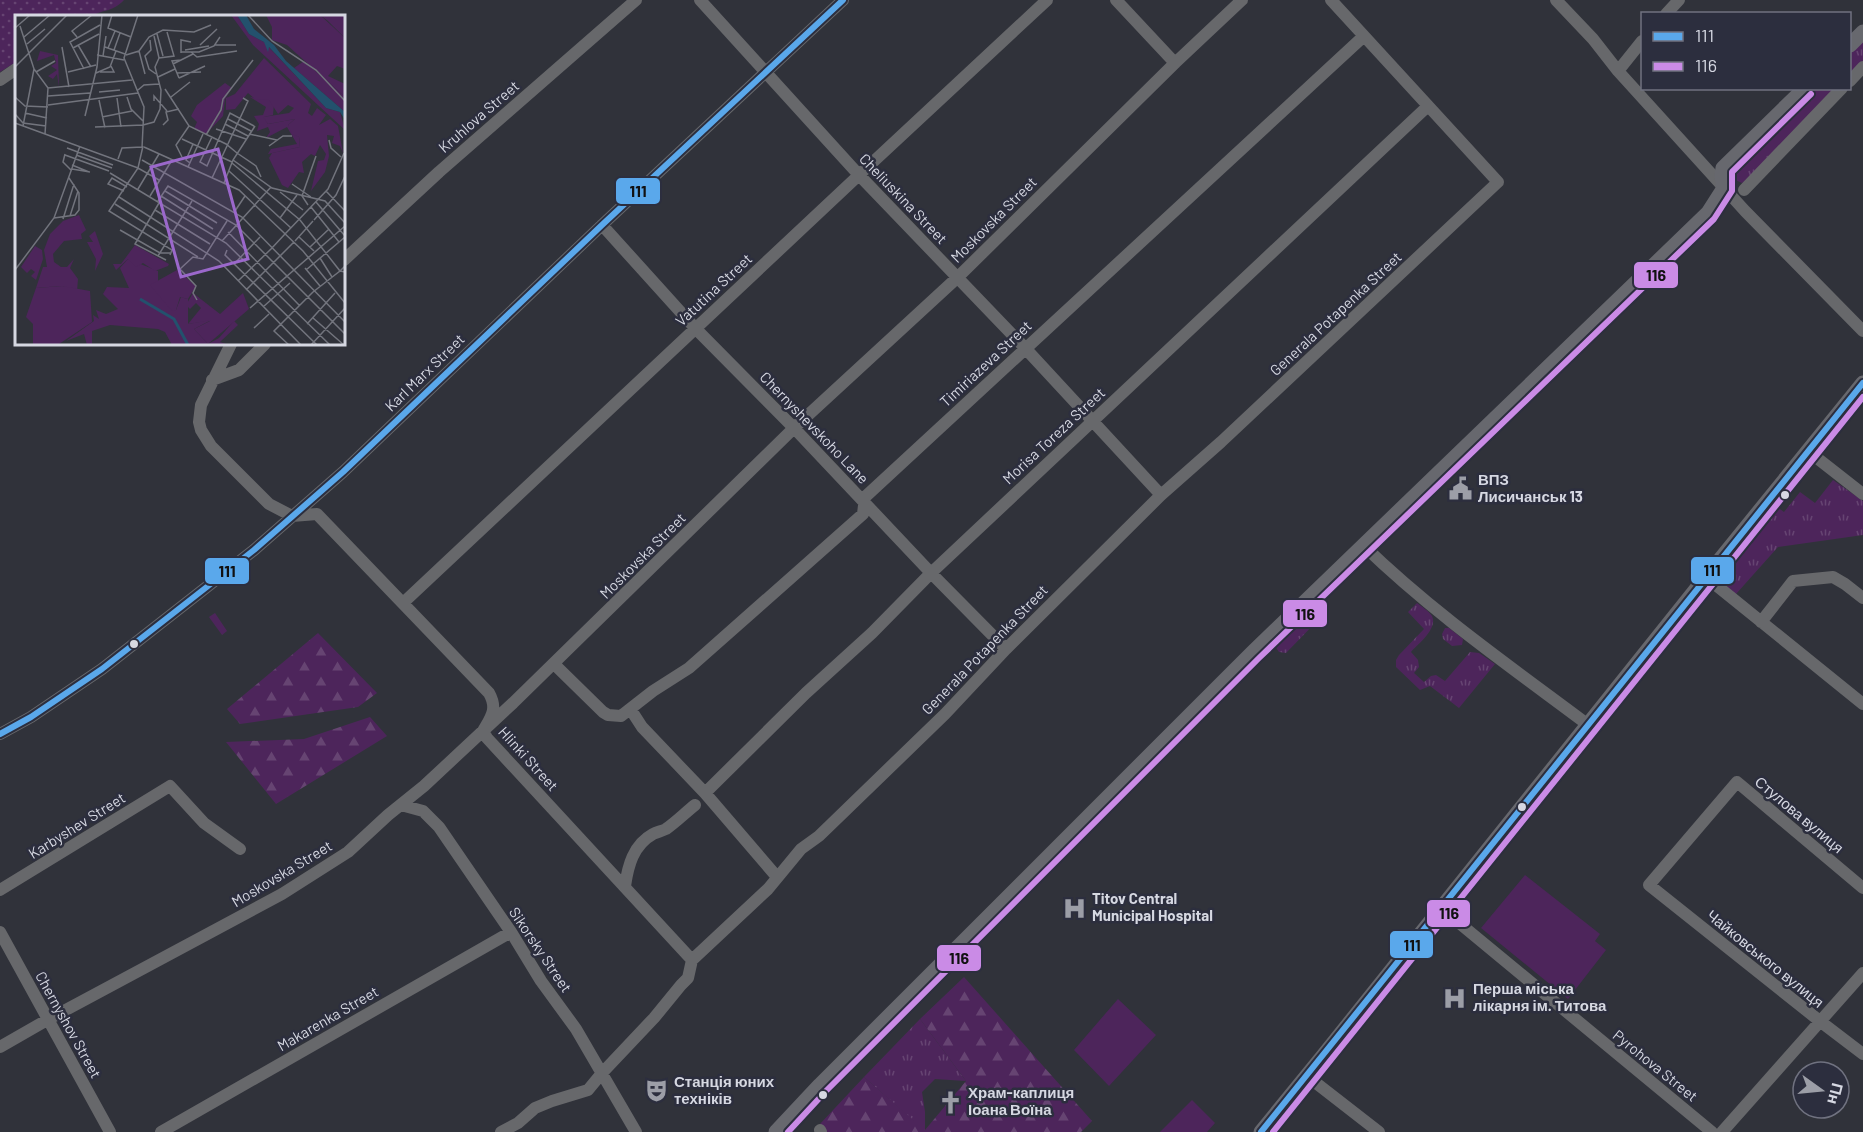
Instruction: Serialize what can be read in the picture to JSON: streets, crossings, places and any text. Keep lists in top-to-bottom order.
{
  "streets": {
    "street": [
      "Kruhlova Street",
      "Cheliuskina Street",
      "Moskovska Street",
      "Vatutina Street",
      "Generala Potapenka Street",
      "Timiriazeva Street",
      "Karl Marx Street",
      "Chernyshevskoho Lane",
      "Morisa Toreza Street",
      "Hlinki Street",
      "Стулова вулиця",
      "Karbyshev Street",
      "Sikorsky Street",
      "Чайковського вулиця",
      "Makarenka Street",
      "Chernyshov Street",
      "Pyrohova Street"
    ]
  },
  "crossings": [
    ["Cheliuskina Street", "Moskovska Street"],
    ["Cheliuskina Street", "Vatutina Street"],
    ["Cheliuskina Street", "Generala Potapenka Street"],
    ["Cheliuskina Street", "Timiriazeva Street"],
    ["Cheliuskina Street", "Karl Marx Street"],
    ["Cheliuskina Street", "Morisa Toreza Street"],
    ["Moskovska Street", "Chernyshevskoho Lane"],
    ["Moskovska Street", "Hlinki Street"],
    ["Moskovska Street", "Sikorsky Street"],
    ["Moskovska Street", "Chernyshov Street"],
    ["Vatutina Street", "Chernyshevskoho Lane"],
    ["Vatutina Street", "Hlinki Street"],
    ["Generala Potapenka Street", "Chernyshevskoho Lane"],
    ["Generala Potapenka Street", "Morisa Toreza Street"],
    ["Generala Potapenka Street", "Hlinki Street"],
    ["Generala Potapenka Street", "Sikorsky Street"],
    ["Timiriazeva Street", "Chernyshevskoho Lane"],
    ["Karl Marx Street", "Chernyshevskoho Lane"],
    ["Karl Marx Street", "Hlinki Street"],
    ["Chernyshevskoho Lane", "Morisa Toreza Street"],
    ["Стулова вулиця", "Чайковського вулиця"],
    ["Sikorsky Street", "Makarenka Street"]
  ],
  "places": {
    "public building": ["ВПЗ Лисичанськ 13"],
    "hospital": ["Titov Central Municipal Hospital", "Перша міська лікарня ім. Титова"],
    "theatre": ["Станція юних техніків"],
    "church": ["Храм-каплиця Іоана Воїна"]
  },
  "lines": ["transit line 111", "transit line 116"],
  "legend": ["111", "116"],
  "north": "right"
}
